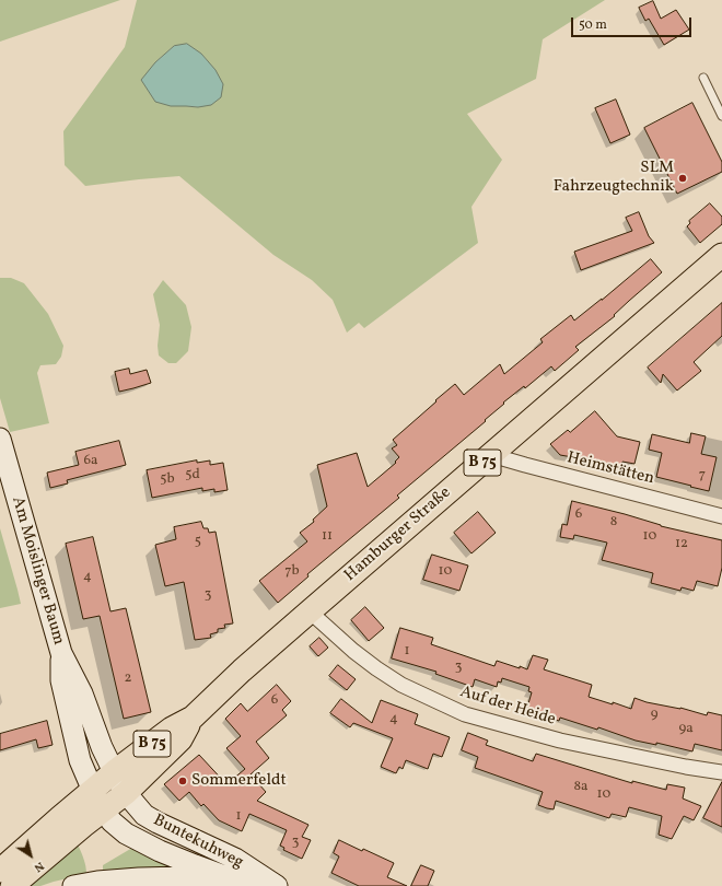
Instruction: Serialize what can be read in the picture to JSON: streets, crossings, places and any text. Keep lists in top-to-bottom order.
{
  "streets": {
    "main road": [
      "B 75",
      "Hamburger Straße",
      "Am Moislinger Baum",
      "Buntekuhweg"
    ],
    "street": ["Heimstätten", "Auf der Heide"]
  },
  "crossings": [
    ["B 75", "Hamburger Straße"],
    ["B 75", "Am Moislinger Baum"],
    ["B 75", "Buntekuhweg"],
    ["Heimstätten", "Hamburger Straße"],
    ["Hamburger Straße", "Am Moislinger Baum"],
    ["Hamburger Straße", "Auf der Heide"],
    ["Hamburger Straße", "Buntekuhweg"],
    ["Am Moislinger Baum", "Buntekuhweg"]
  ],
  "places": ["SLM Fahrzeugtechnik", "Sommerfeldt"],
  "house_numbers": [
    "6a",
    "5d",
    "7",
    "5b",
    "6",
    "8",
    "11",
    "10",
    "5",
    "12",
    "7b",
    "10",
    "4",
    "3",
    "1",
    "3",
    "2",
    "6",
    "9",
    "4",
    "9a",
    "8a",
    "10",
    "1",
    "3"
  ],
  "scale_bar": "50 m",
  "north": "bottom right"
}
